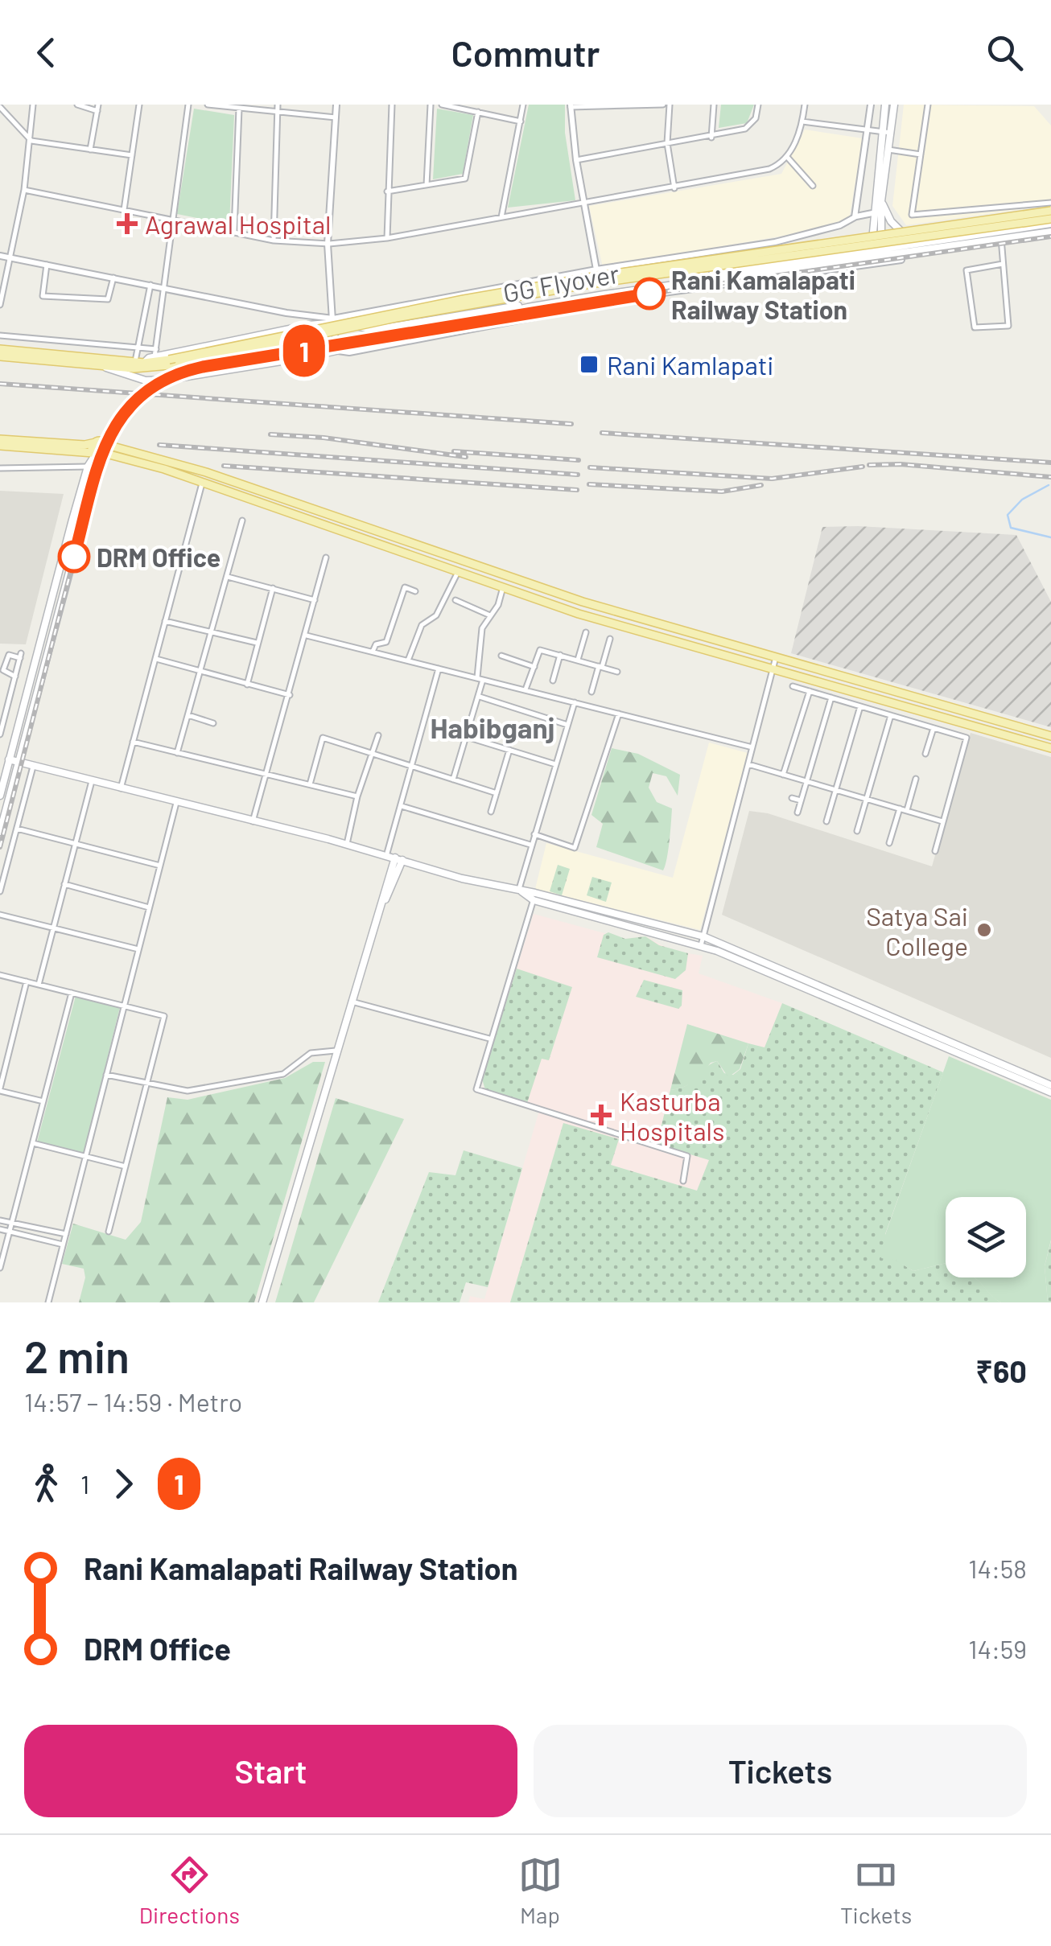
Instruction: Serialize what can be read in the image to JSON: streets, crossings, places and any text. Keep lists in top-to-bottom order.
{
  "streets": {
    "main road": ["GG Flyover"]
  },
  "districts": ["Habibganj"],
  "places": {
    "health": ["Agrawal Hospital", "Kasturba Hospitals"],
    "other": ["Rani Kamalapati Railway Station", "DRM Office", "Satya Sai College"],
    "transit": ["Rani Kamlapati"]
  },
  "lines": ["metro line 1"],
  "page": {
    "header": "Commutr",
    "on_map": "1",
    "heading": ["2 min", "14:57 – 14:59 · Metro", "₹60"],
    "legs": ["1", "1"],
    "list": [
      {
        "name": "Rani Kamalapati Railway Station",
        "value": "14:58"
      },
      {
        "name": "DRM Office",
        "value": "14:59"
      }
    ],
    "buttons": ["Start", "Tickets"],
    "tabs": ["Directions", "Map", "Tickets"]
  }
}
